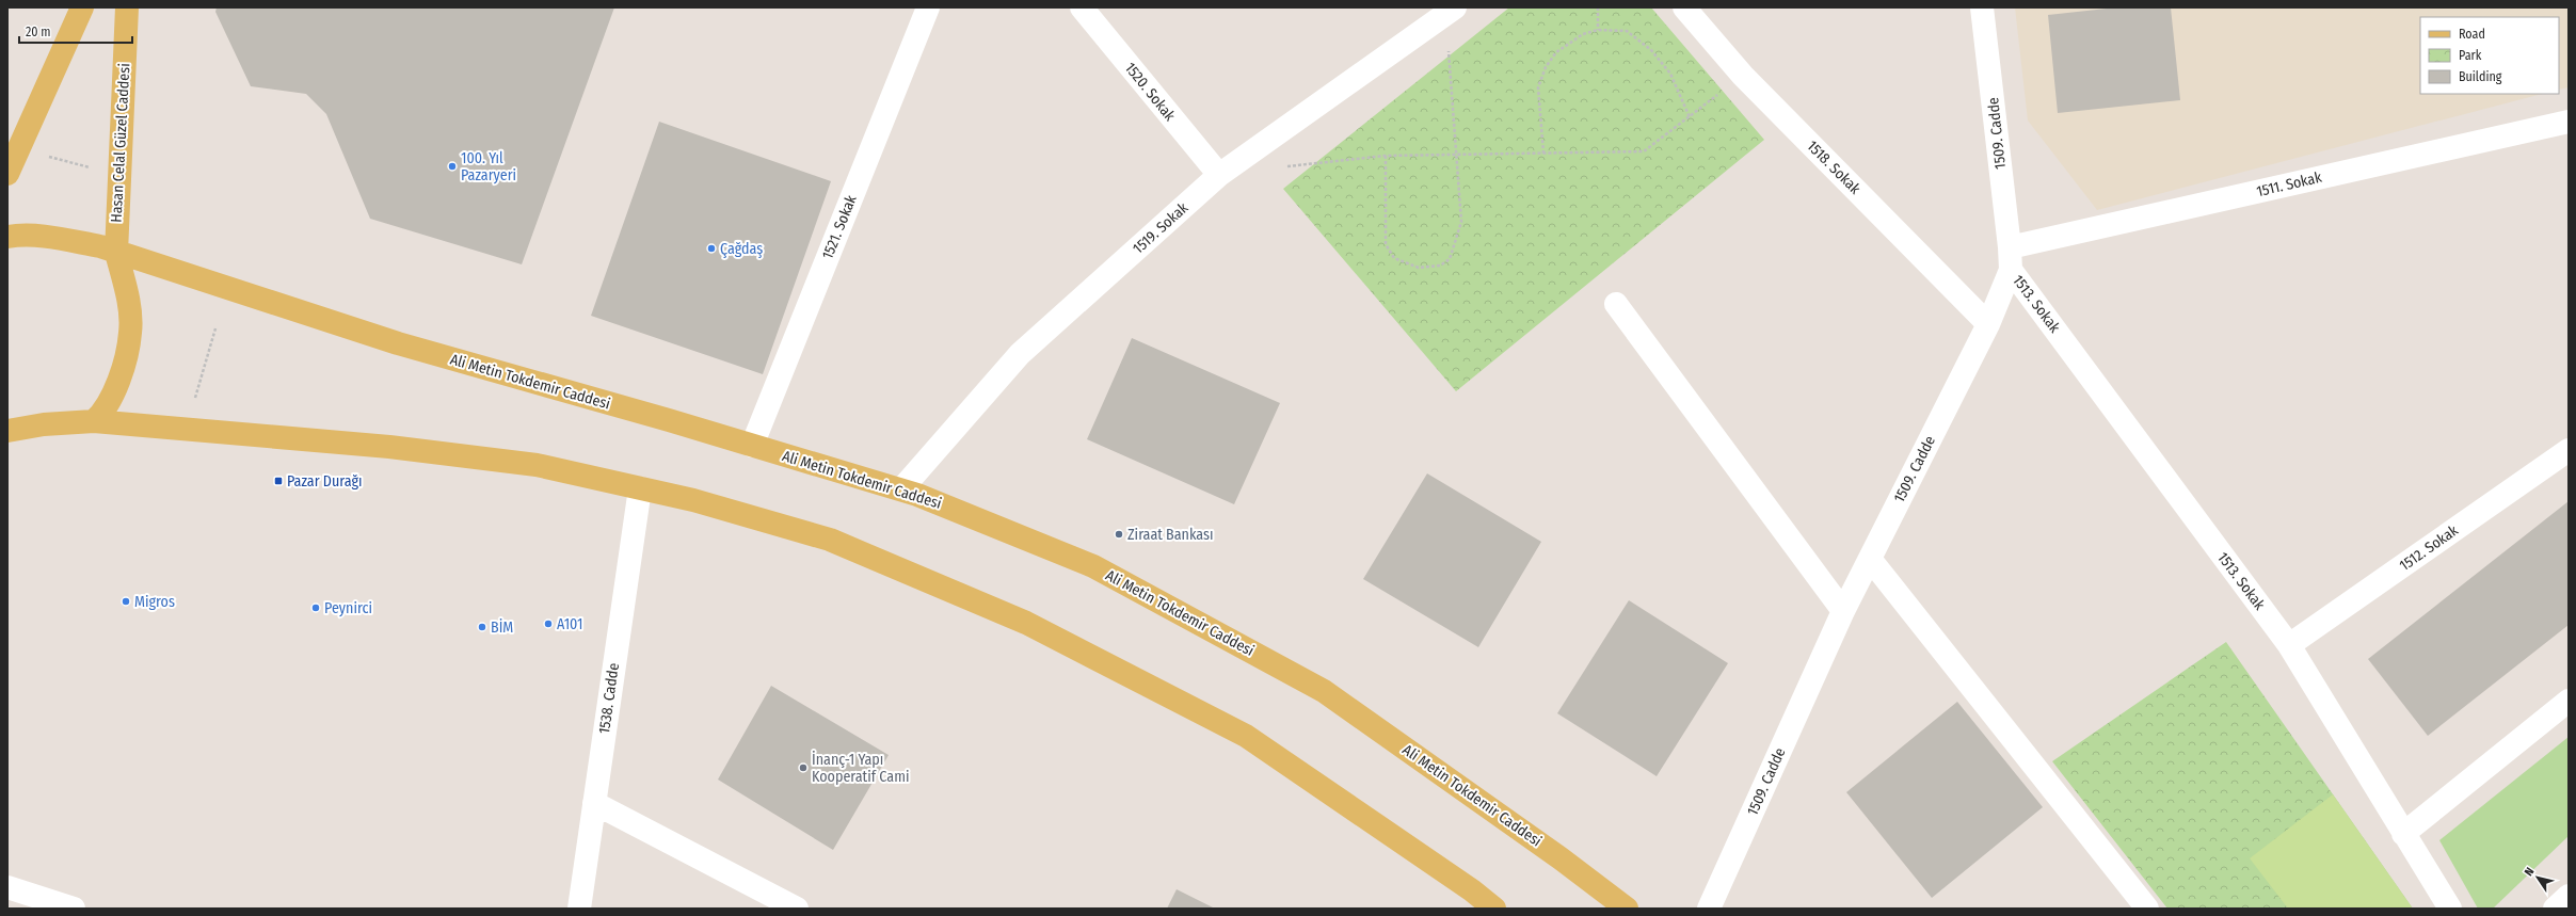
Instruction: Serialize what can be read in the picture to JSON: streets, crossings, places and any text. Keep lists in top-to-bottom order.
{
  "streets": {
    "main road": ["Hasan Celal Güzel Caddesi", "Ali Metin Tokdemir Caddesi"],
    "street": [
      "1520. Sokak",
      "1509. Cadde",
      "1518. Sokak",
      "1511. Sokak",
      "1521. Sokak",
      "1519. Sokak",
      "1513. Sokak",
      "1512. Sokak",
      "1538. Cadde"
    ]
  },
  "crossings": [
    ["1520. Sokak", "1519. Sokak"],
    ["1509. Cadde", "1518. Sokak"],
    ["1509. Cadde", "1511. Sokak"],
    ["1509. Cadde", "1513. Sokak"],
    ["Hasan Celal Güzel Caddesi", "Ali Metin Tokdemir Caddesi"],
    ["1511. Sokak", "1513. Sokak"],
    ["1521. Sokak", "Ali Metin Tokdemir Caddesi"],
    ["1519. Sokak", "Ali Metin Tokdemir Caddesi"],
    ["1513. Sokak", "1512. Sokak"]
  ],
  "places": {
    "other": [
      "100. Yıl Pazaryeri",
      "Çağdaş",
      "Ziraat Bankası",
      "Migros",
      "Peynirci",
      "A101",
      "BİM",
      "İnanç-1 Yapı Kooperatif Cami"
    ],
    "transit": ["Pazar Durağı"]
  },
  "legend": ["Road", "Park", "Building"],
  "scale_bar": "20 m",
  "north": "top left"
}
